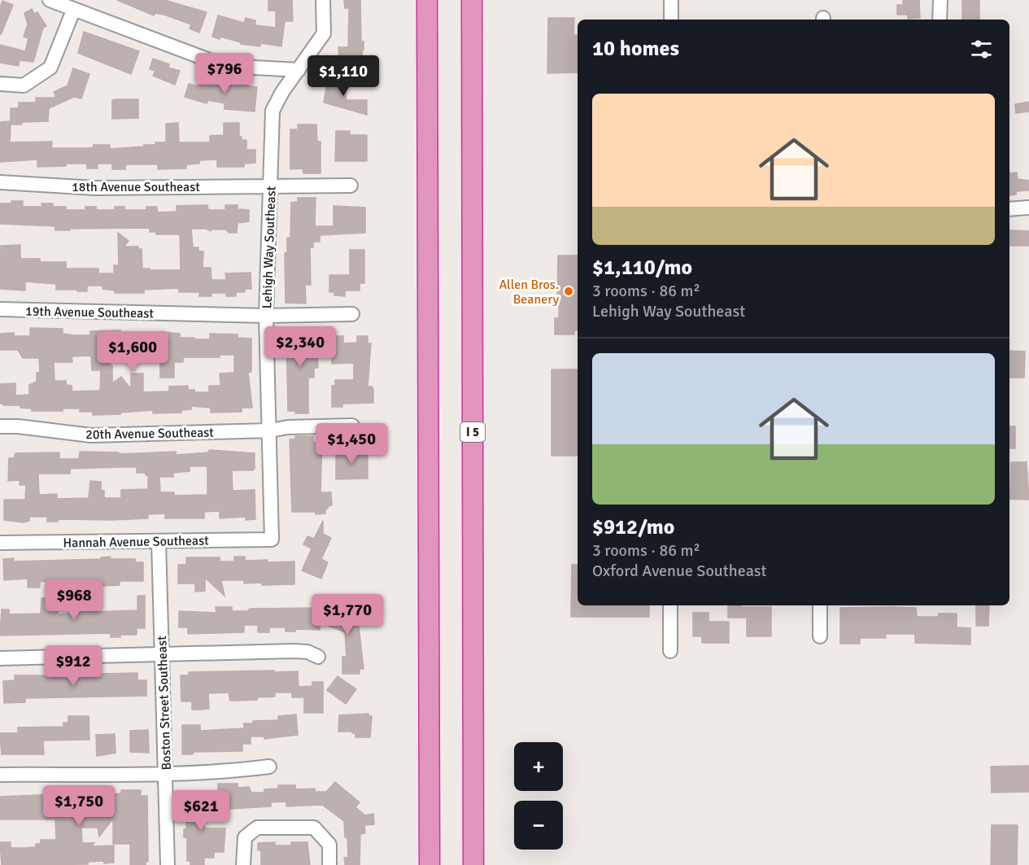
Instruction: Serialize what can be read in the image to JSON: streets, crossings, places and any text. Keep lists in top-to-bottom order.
{
  "streets": {
    "highway": ["I 5"],
    "street": [
      "18th Avenue Southeast",
      "Lehigh Way Southeast",
      "19th Avenue Southeast",
      "20th Avenue Southeast",
      "Hannah Avenue Southeast",
      "Boston Street Southeast"
    ]
  },
  "crossings": [
    ["18th Avenue Southeast", "Lehigh Way Southeast"],
    ["Lehigh Way Southeast", "19th Avenue Southeast"],
    ["Lehigh Way Southeast", "20th Avenue Southeast"],
    ["Lehigh Way Southeast", "Hannah Avenue Southeast"],
    ["Hannah Avenue Southeast", "Boston Street Southeast"]
  ],
  "places": ["Allen Bros. Beanery"],
  "page": {
    "heading": "10 homes",
    "price": [
      "$796",
      "$1,110",
      "$2,340",
      "$1,600",
      "$1,450",
      "$968",
      "$1,770",
      "$912",
      "$1,750",
      "$621"
    ],
    "list": [
      {
        "name": "$1,110/mo",
        "note": "3 rooms · 86 m² · Lehigh Way Southeast"
      },
      {
        "name": "$912/mo",
        "note": "3 rooms · 86 m² · Oxford Avenue Southeast"
      }
    ],
    "map_buttons": ["+", "−"]
  }
}
